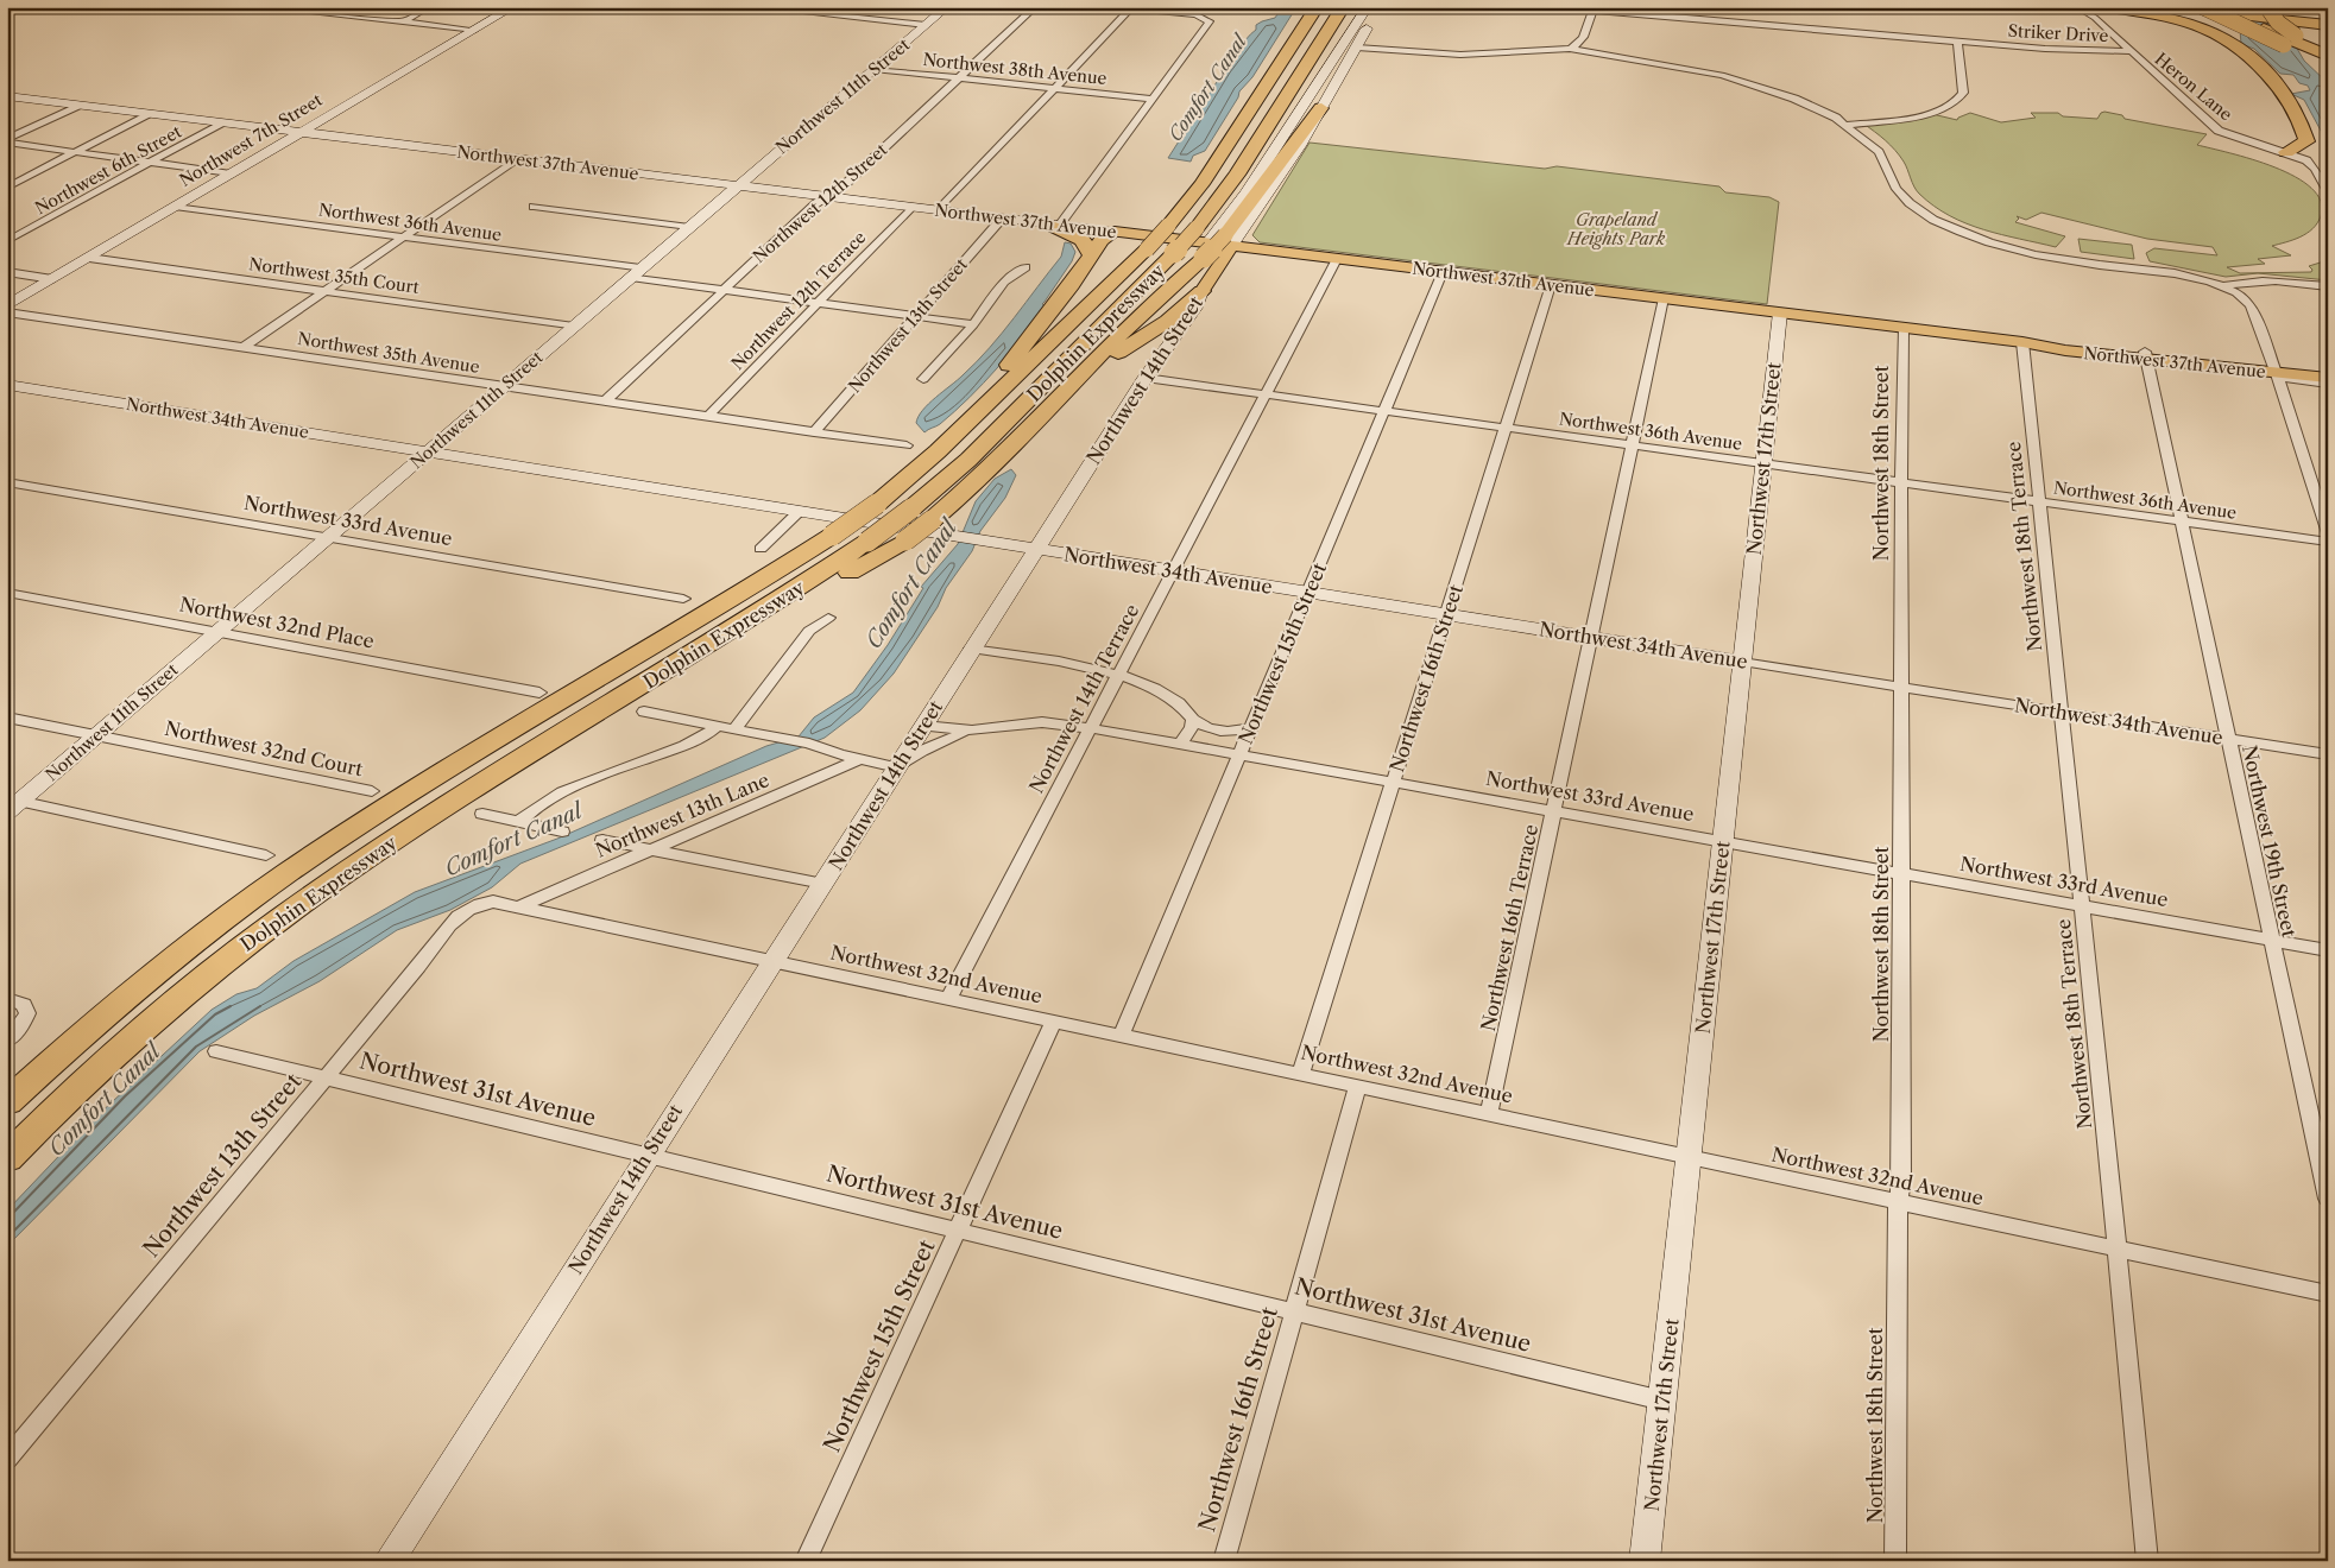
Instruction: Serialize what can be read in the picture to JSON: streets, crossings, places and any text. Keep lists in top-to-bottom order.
{
  "streets": {
    "highway": ["Dolphin Expressway"],
    "main road": ["Northwest 37th Avenue", "Northwest 14th Street"],
    "street": [
      "Striker Drive",
      "Northwest 38th Avenue",
      "Heron Lane",
      "Northwest 11th Street",
      "Northwest 7th Street",
      "Northwest 6th Street",
      "Northwest 12th Street",
      "Northwest 36th Avenue",
      "Northwest 35th Court",
      "Northwest 12th Terrace",
      "Northwest 13th Street",
      "Northwest 35th Avenue",
      "Northwest 34th Avenue",
      "Northwest 17th Street",
      "Northwest 18th Street",
      "Northwest 33rd Avenue",
      "Northwest 18th Terrace",
      "Northwest 32nd Place",
      "Northwest 15th Street",
      "Northwest 16th Street",
      "Northwest 14th Terrace",
      "Northwest 32nd Court",
      "Northwest 13th Lane",
      "Northwest 19th Street",
      "Northwest 16th Terrace",
      "Northwest 32nd Avenue",
      "Northwest 31st Avenue"
    ]
  },
  "crossings": [
    ["Striker Drive", "Heron Lane"],
    ["Northwest 38th Avenue", "Northwest 11th Street"],
    ["Northwest 38th Avenue", "Northwest 12th Street"],
    ["Northwest 11th Street", "Northwest 37th Avenue"],
    ["Northwest 11th Street", "Northwest 36th Avenue"],
    ["Northwest 11th Street", "Northwest 35th Court"],
    ["Northwest 11th Street", "Northwest 35th Avenue"],
    ["Northwest 11th Street", "Northwest 34th Avenue"],
    ["Northwest 11th Street", "Northwest 33rd Avenue"],
    ["Northwest 11th Street", "Northwest 32nd Place"],
    ["Northwest 11th Street", "Northwest 32nd Court"],
    ["Northwest 7th Street", "Northwest 37th Avenue"],
    ["Northwest 7th Street", "Northwest 36th Avenue"],
    ["Northwest 7th Street", "Northwest 35th Court"],
    ["Northwest 37th Avenue", "Northwest 6th Street"],
    ["Northwest 37th Avenue", "Northwest 12th Street"],
    ["Northwest 37th Avenue", "Northwest 12th Terrace"],
    ["Northwest 37th Avenue", "Northwest 13th Street"],
    ["Northwest 37th Avenue", "Northwest 14th Street"],
    ["Northwest 37th Avenue", "Northwest 17th Street"],
    ["Northwest 37th Avenue", "Northwest 18th Street"],
    ["Northwest 37th Avenue", "Northwest 18th Terrace"],
    ["Northwest 37th Avenue", "Northwest 15th Street"],
    ["Northwest 37th Avenue", "Northwest 16th Street"],
    ["Northwest 37th Avenue", "Northwest 14th Terrace"],
    ["Northwest 37th Avenue", "Northwest 19th Street"],
    ["Northwest 37th Avenue", "Northwest 16th Terrace"],
    ["Northwest 12th Street", "Northwest 36th Avenue"],
    ["Northwest 12th Street", "Northwest 35th Avenue"],
    ["Northwest 36th Avenue", "Northwest 12th Terrace"],
    ["Northwest 36th Avenue", "Northwest 13th Street"],
    ["Northwest 36th Avenue", "Northwest 14th Street"],
    ["Northwest 36th Avenue", "Northwest 17th Street"],
    ["Northwest 36th Avenue", "Northwest 18th Street"],
    ["Northwest 36th Avenue", "Northwest 18th Terrace"],
    ["Northwest 36th Avenue", "Northwest 15th Street"],
    ["Northwest 36th Avenue", "Northwest 16th Street"],
    ["Northwest 36th Avenue", "Northwest 14th Terrace"],
    ["Northwest 36th Avenue", "Northwest 19th Street"],
    ["Northwest 36th Avenue", "Northwest 16th Terrace"],
    ["Northwest 12th Terrace", "Northwest 35th Avenue"],
    ["Northwest 13th Street", "Northwest 35th Avenue"],
    ["Northwest 13th Street", "Northwest 32nd Avenue"],
    ["Northwest 13th Street", "Northwest 31st Avenue"],
    ["Northwest 14th Street", "Northwest 34th Avenue"],
    ["Northwest 14th Street", "Northwest 32nd Avenue"],
    ["Northwest 14th Street", "Northwest 31st Avenue"],
    ["Northwest 34th Avenue", "Northwest 17th Street"],
    ["Northwest 34th Avenue", "Northwest 18th Street"],
    ["Northwest 34th Avenue", "Northwest 18th Terrace"],
    ["Northwest 34th Avenue", "Northwest 15th Street"],
    ["Northwest 34th Avenue", "Northwest 16th Street"],
    ["Northwest 34th Avenue", "Northwest 14th Terrace"],
    ["Northwest 34th Avenue", "Northwest 19th Street"],
    ["Northwest 34th Avenue", "Northwest 16th Terrace"],
    ["Northwest 17th Street", "Northwest 33rd Avenue"],
    ["Northwest 17th Street", "Northwest 32nd Avenue"],
    ["Northwest 17th Street", "Northwest 31st Avenue"],
    ["Northwest 18th Street", "Northwest 33rd Avenue"],
    ["Northwest 18th Street", "Northwest 32nd Avenue"],
    ["Northwest 33rd Avenue", "Northwest 18th Terrace"],
    ["Northwest 33rd Avenue", "Northwest 15th Street"],
    ["Northwest 33rd Avenue", "Northwest 16th Street"],
    ["Northwest 33rd Avenue", "Northwest 14th Terrace"],
    ["Northwest 33rd Avenue", "Northwest 19th Street"],
    ["Northwest 33rd Avenue", "Northwest 16th Terrace"],
    ["Northwest 18th Terrace", "Northwest 32nd Avenue"],
    ["Northwest 15th Street", "Northwest 32nd Avenue"],
    ["Northwest 15th Street", "Northwest 31st Avenue"],
    ["Northwest 16th Street", "Northwest 32nd Avenue"],
    ["Northwest 16th Street", "Northwest 31st Avenue"],
    ["Northwest 14th Terrace", "Northwest 32nd Avenue"],
    ["Northwest 13th Lane", "Northwest 32nd Avenue"],
    ["Northwest 16th Terrace", "Northwest 32nd Avenue"]
  ],
  "water": ["Comfort Canal"],
  "parks": ["Grapeland Heights Park"]
}
